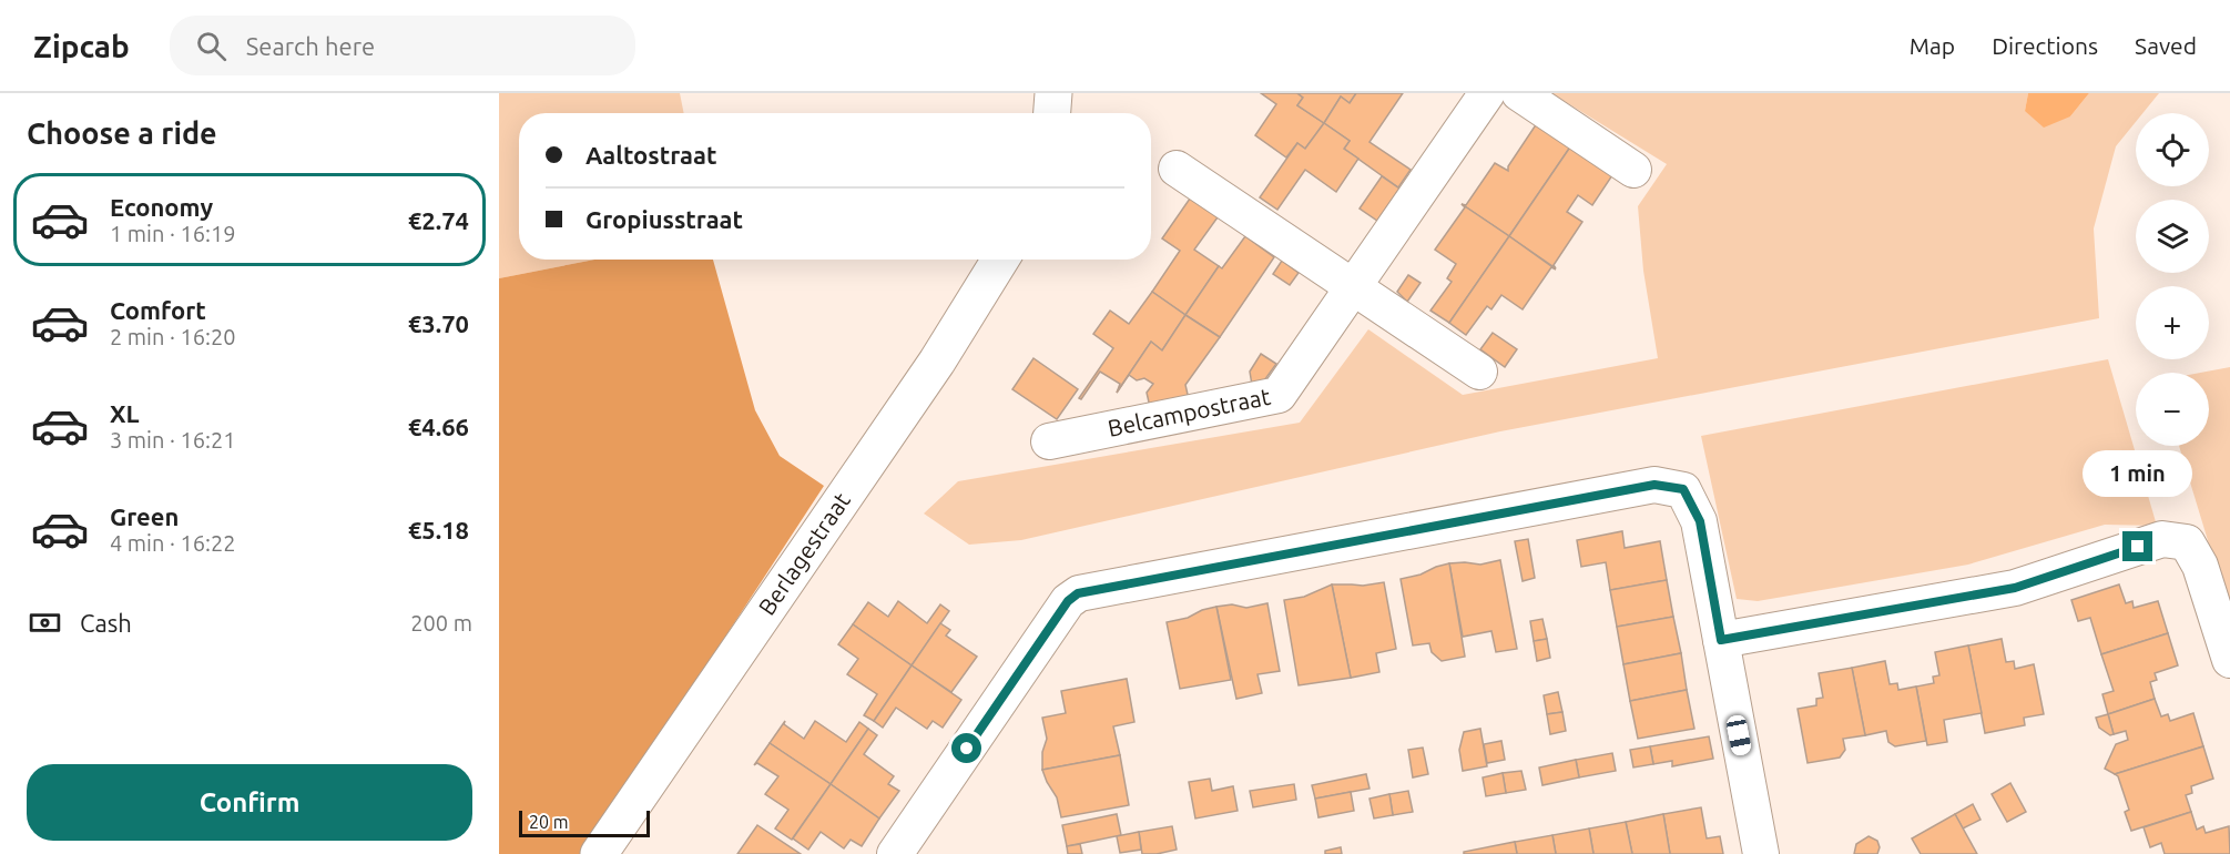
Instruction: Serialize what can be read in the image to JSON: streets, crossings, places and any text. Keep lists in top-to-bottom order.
{
  "streets": {
    "street": ["Belcampostraat", "Berlagestraat"]
  },
  "scale_bar": "20 m",
  "page": {
    "header": "Zipcab",
    "search": "Search here",
    "nav": ["Map", "Directions", "Saved"],
    "heading": "Choose a ride",
    "map_buttons": ["+", "−"],
    "banner": ["Aaltostraat", "Gropiusstraat"],
    "list": [
      {
        "name": "Economy",
        "note": "1 min · 16:19",
        "value": "€2.74"
      },
      {
        "name": "Comfort",
        "note": "2 min · 16:20",
        "value": "€3.70"
      },
      {
        "name": "XL",
        "note": "3 min · 16:21",
        "value": "€4.66"
      },
      {
        "name": "Green",
        "note": "4 min · 16:22",
        "value": "€5.18"
      }
    ],
    "bubble": "1 min",
    "pay": ["Cash", "200 m"],
    "buttons": "Confirm",
    "scale": "20 m"
  }
}
